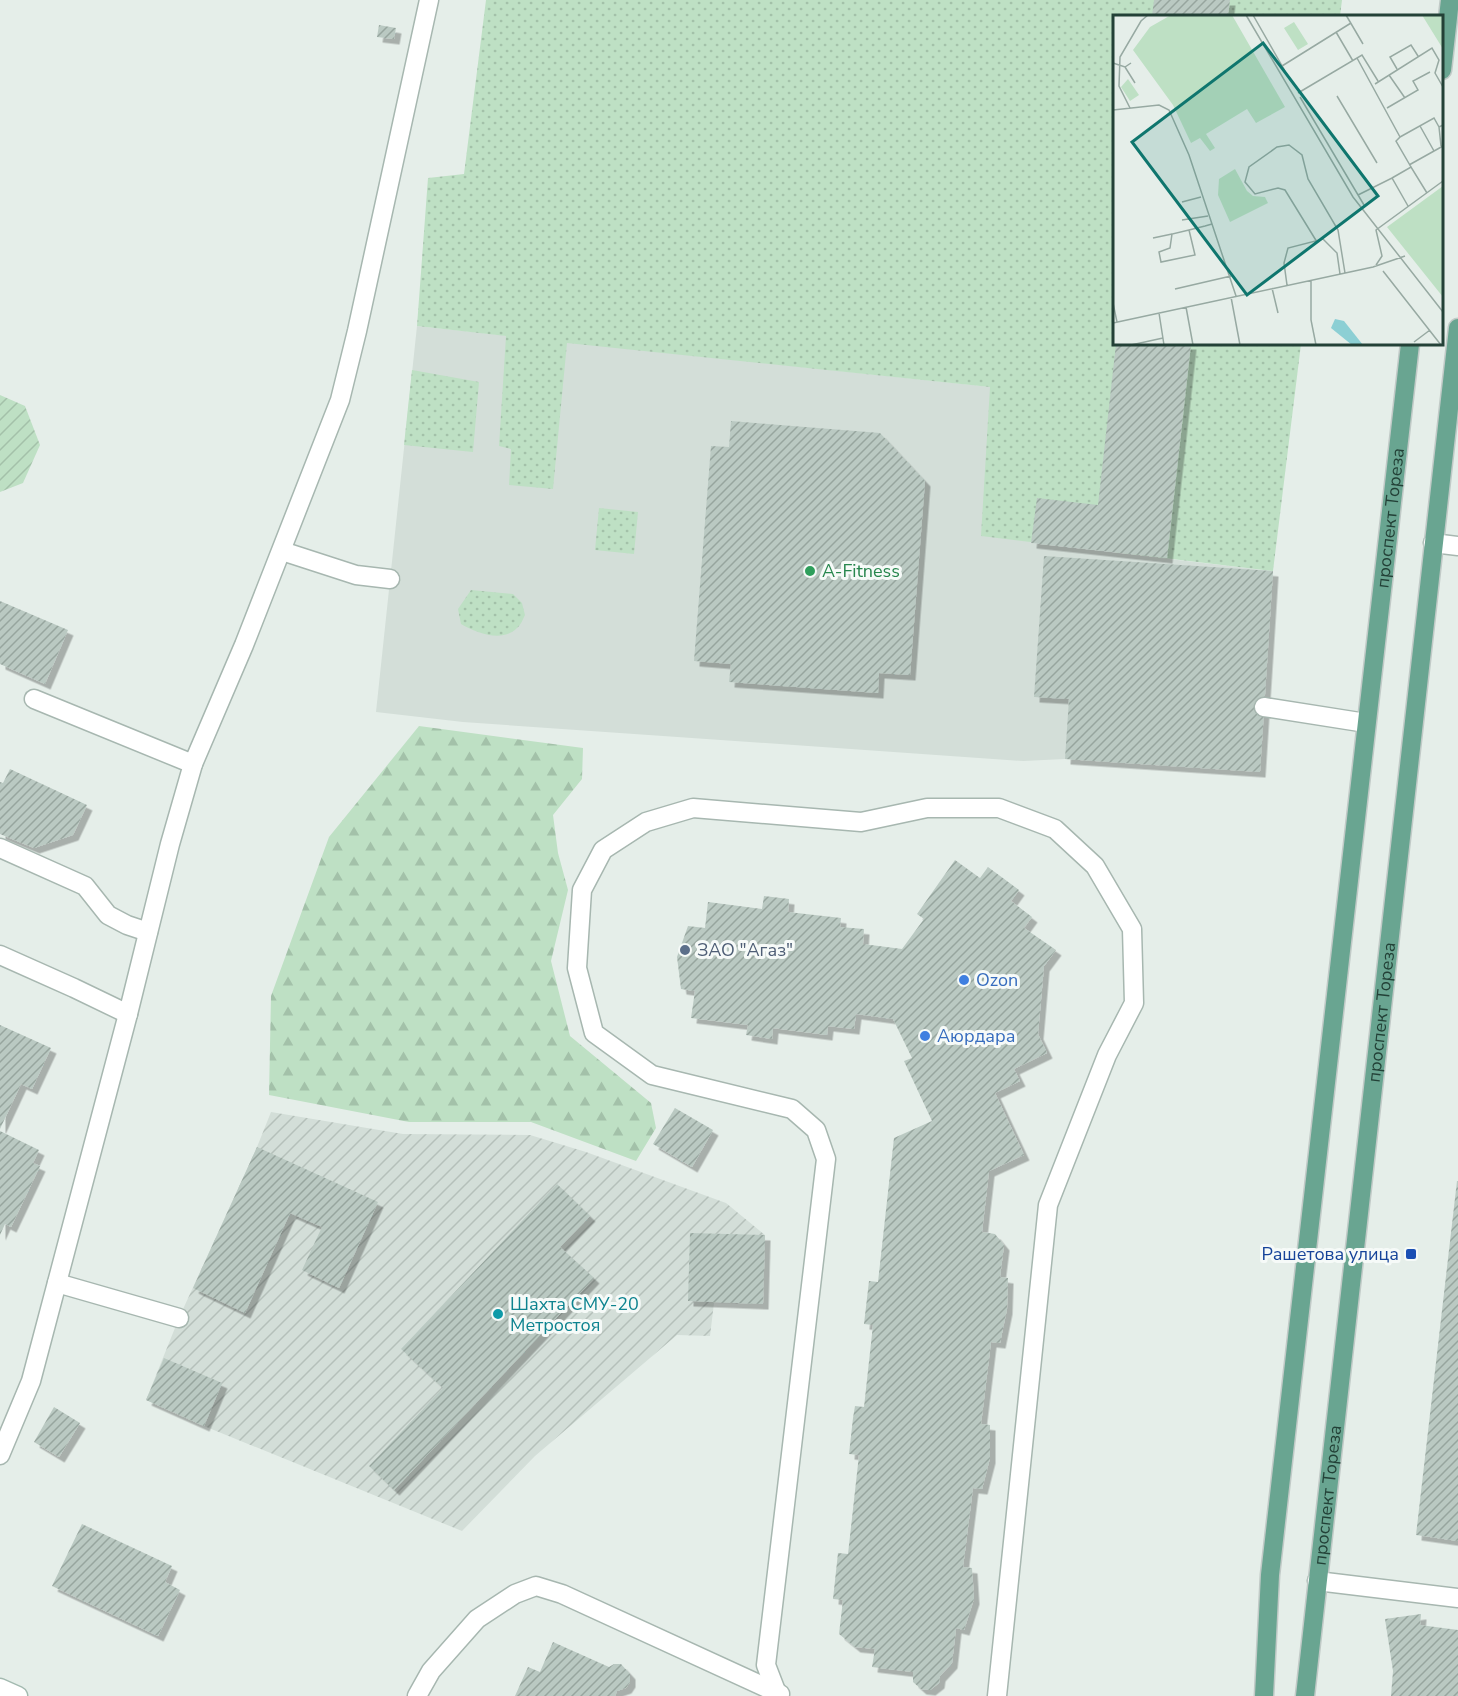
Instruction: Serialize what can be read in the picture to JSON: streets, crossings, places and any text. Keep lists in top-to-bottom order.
{
  "streets": {
    "main road": ["проспект Тореза"]
  },
  "places": {
    "other": [
      "A-Fitness",
      "ЗАО \"Агаз\"",
      "Ozon",
      "Аюрдара",
      "Шахта СМУ-20 Метростоя"
    ],
    "transit": ["Рашетова улица"]
  }
}
